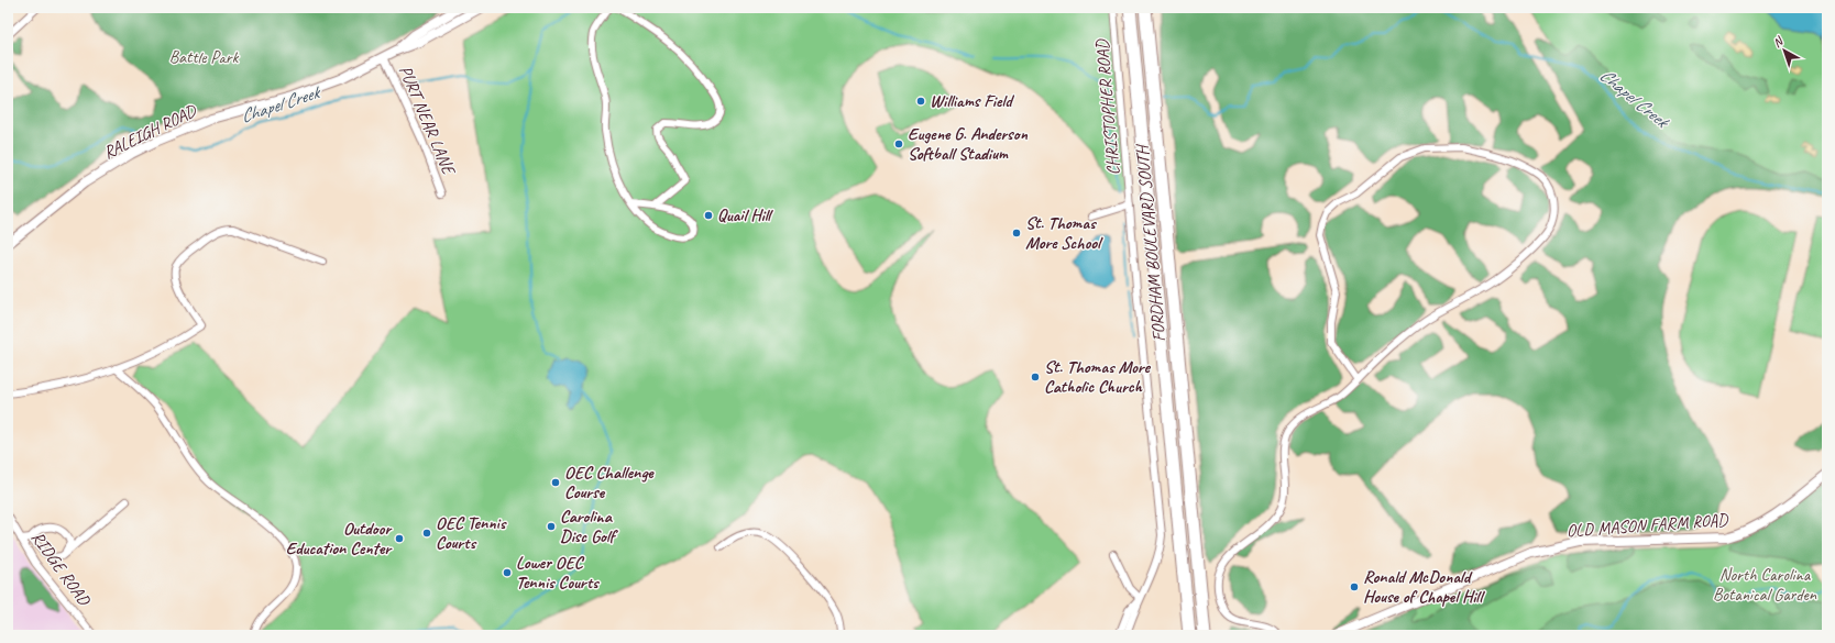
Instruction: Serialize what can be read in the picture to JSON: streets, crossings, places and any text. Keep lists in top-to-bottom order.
{
  "streets": {
    "highway": ["FORDHAM BOULEVARD SOUTH"],
    "main road": ["RALEIGH ROAD", "OLD MASON FARM ROAD"],
    "street": ["CHRISTOPHER ROAD", "PURT NEAR LANE", "RIDGE ROAD"]
  },
  "crossings": [
    ["PURT NEAR LANE", "RALEIGH ROAD"]
  ],
  "water": ["Chapel Creek"],
  "parks": ["Battle Park", "North Carolina Botanical Garden"],
  "places": [
    "Williams Field",
    "Eugene G. Anderson Softball Stadium",
    "Quail Hill",
    "St. Thomas More School",
    "St. Thomas More Catholic Church",
    "OEC Challenge Course",
    "Carolina Disc Golf",
    "OEC Tennis Courts",
    "Outdoor Education Center",
    "Lower OEC Tennis Courts",
    "Ronald McDonald House of Chapel Hill"
  ],
  "north": "top left"
}
